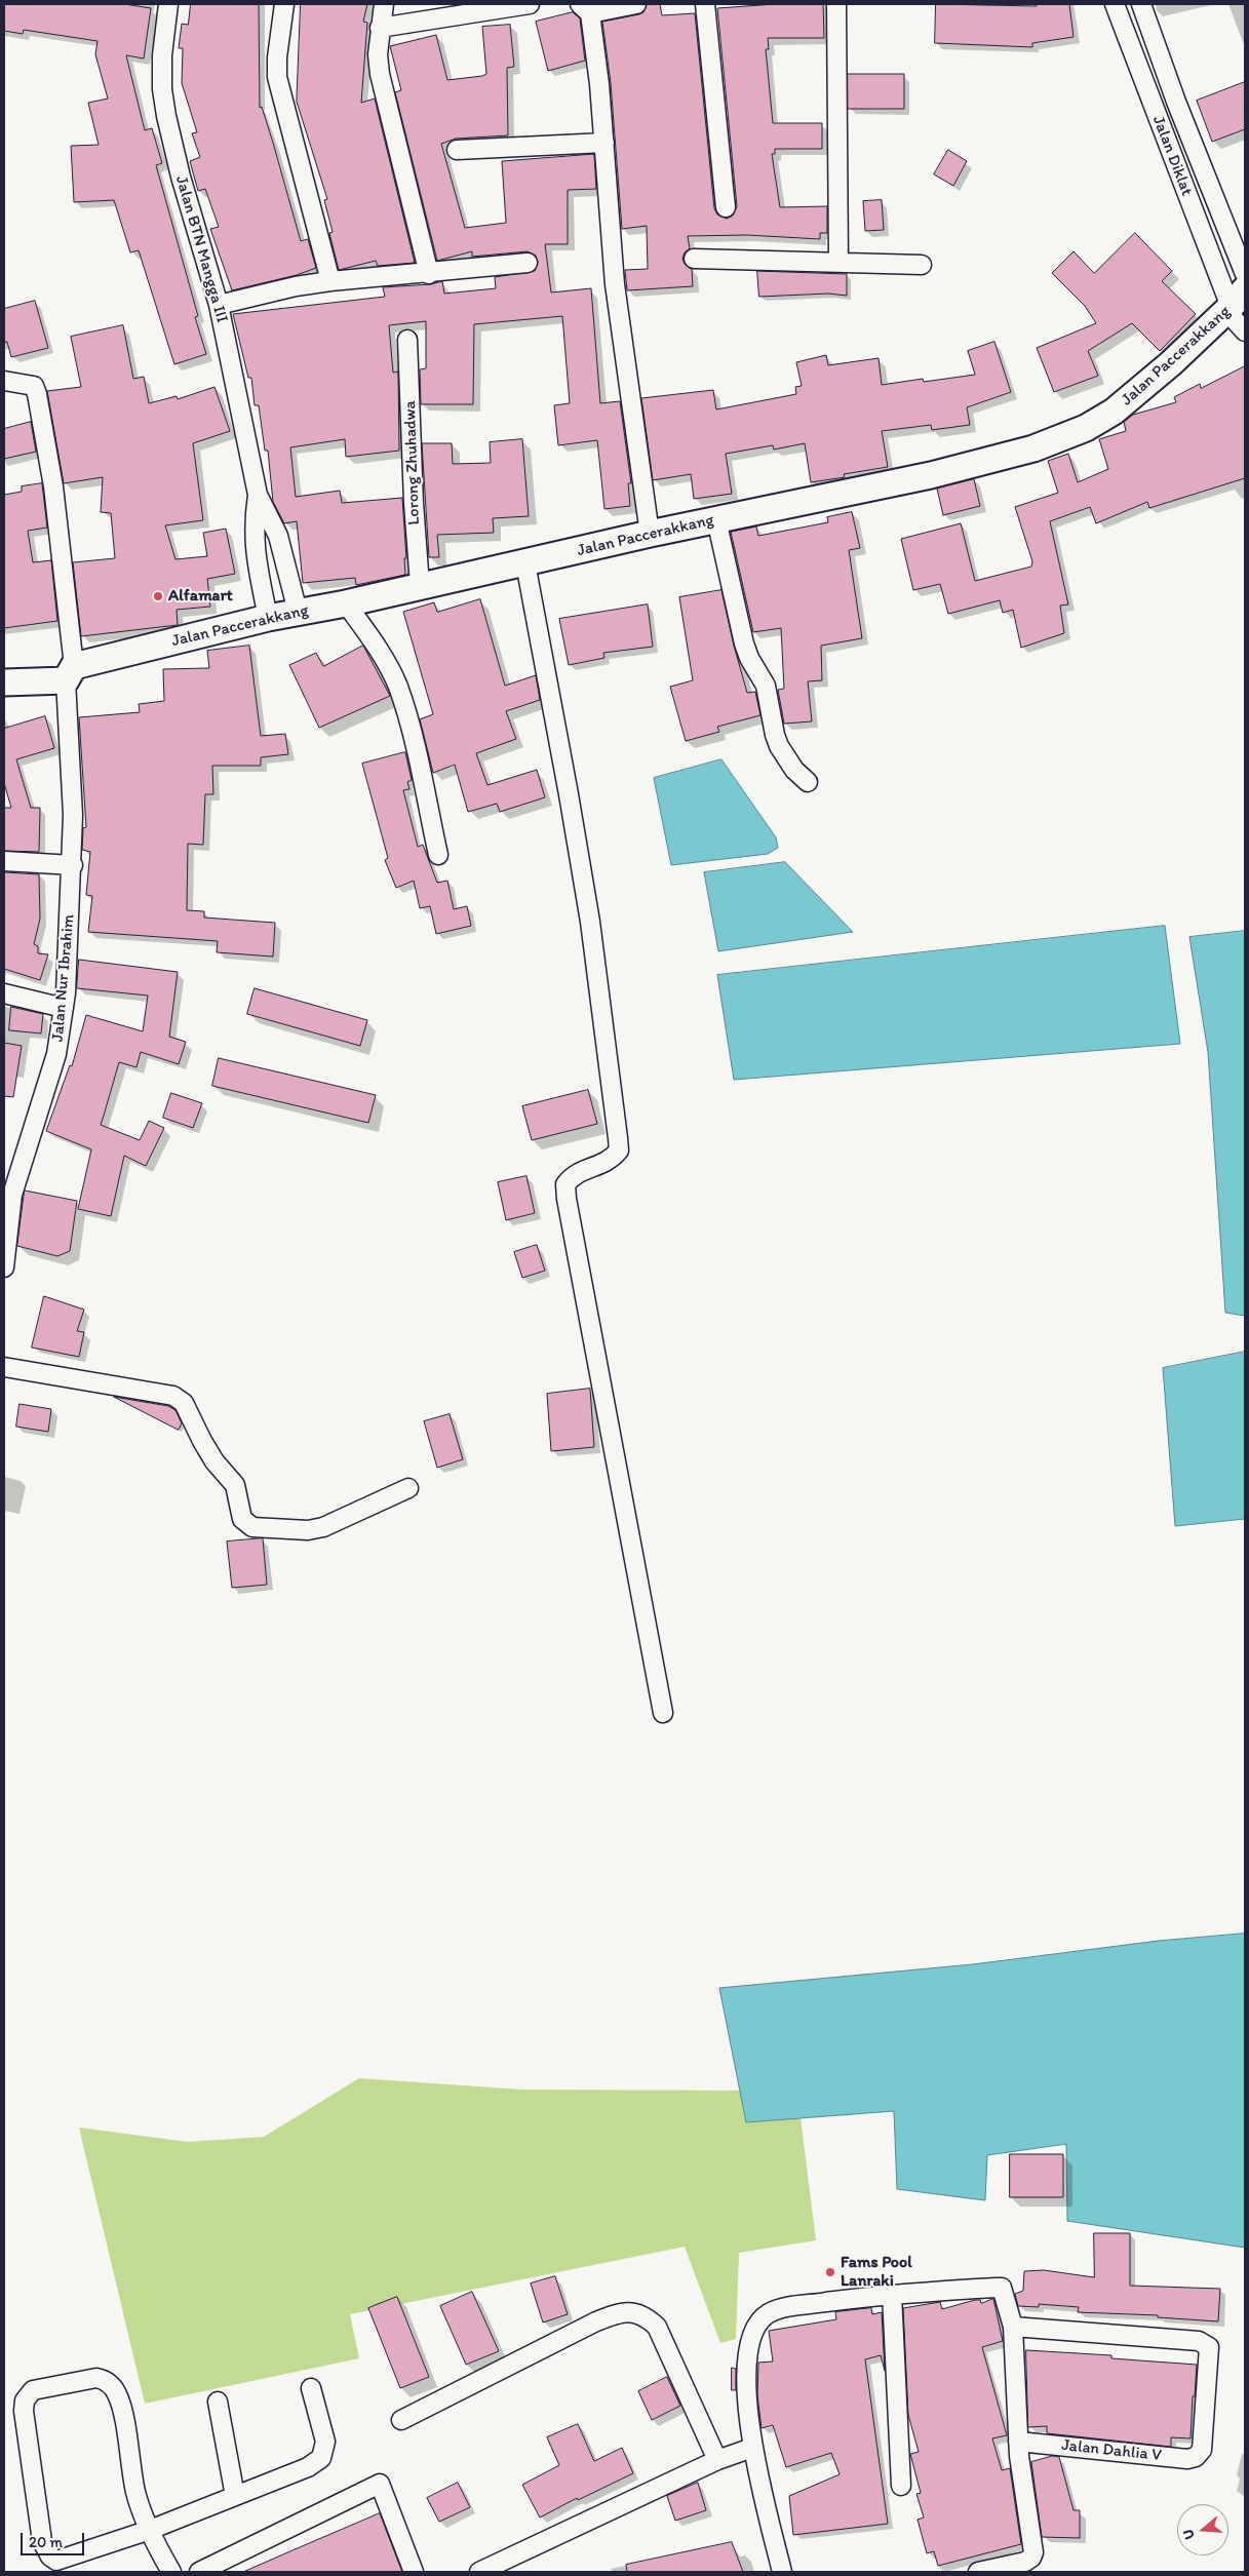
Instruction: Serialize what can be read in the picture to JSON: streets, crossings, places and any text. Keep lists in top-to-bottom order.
{
  "streets": {
    "main road": ["Jalan Paccerakkang"],
    "street": [
      "Jalan Diklat",
      "Jalan BTN Mangga III",
      "Lorong Zhuhadwa",
      "Jalan Nur Ibrahim",
      "Jalan Dahlia V"
    ]
  },
  "crossings": [
    ["Jalan Diklat", "Jalan Paccerakkang"],
    ["Jalan BTN Mangga III", "Jalan Paccerakkang"],
    ["Jalan Paccerakkang", "Lorong Zhuhadwa"],
    ["Jalan Paccerakkang", "Jalan Nur Ibrahim"]
  ],
  "places": ["Alfamart", "Fams Pool Lanraki"],
  "scale_bar": "20 m",
  "north": "left"
}
